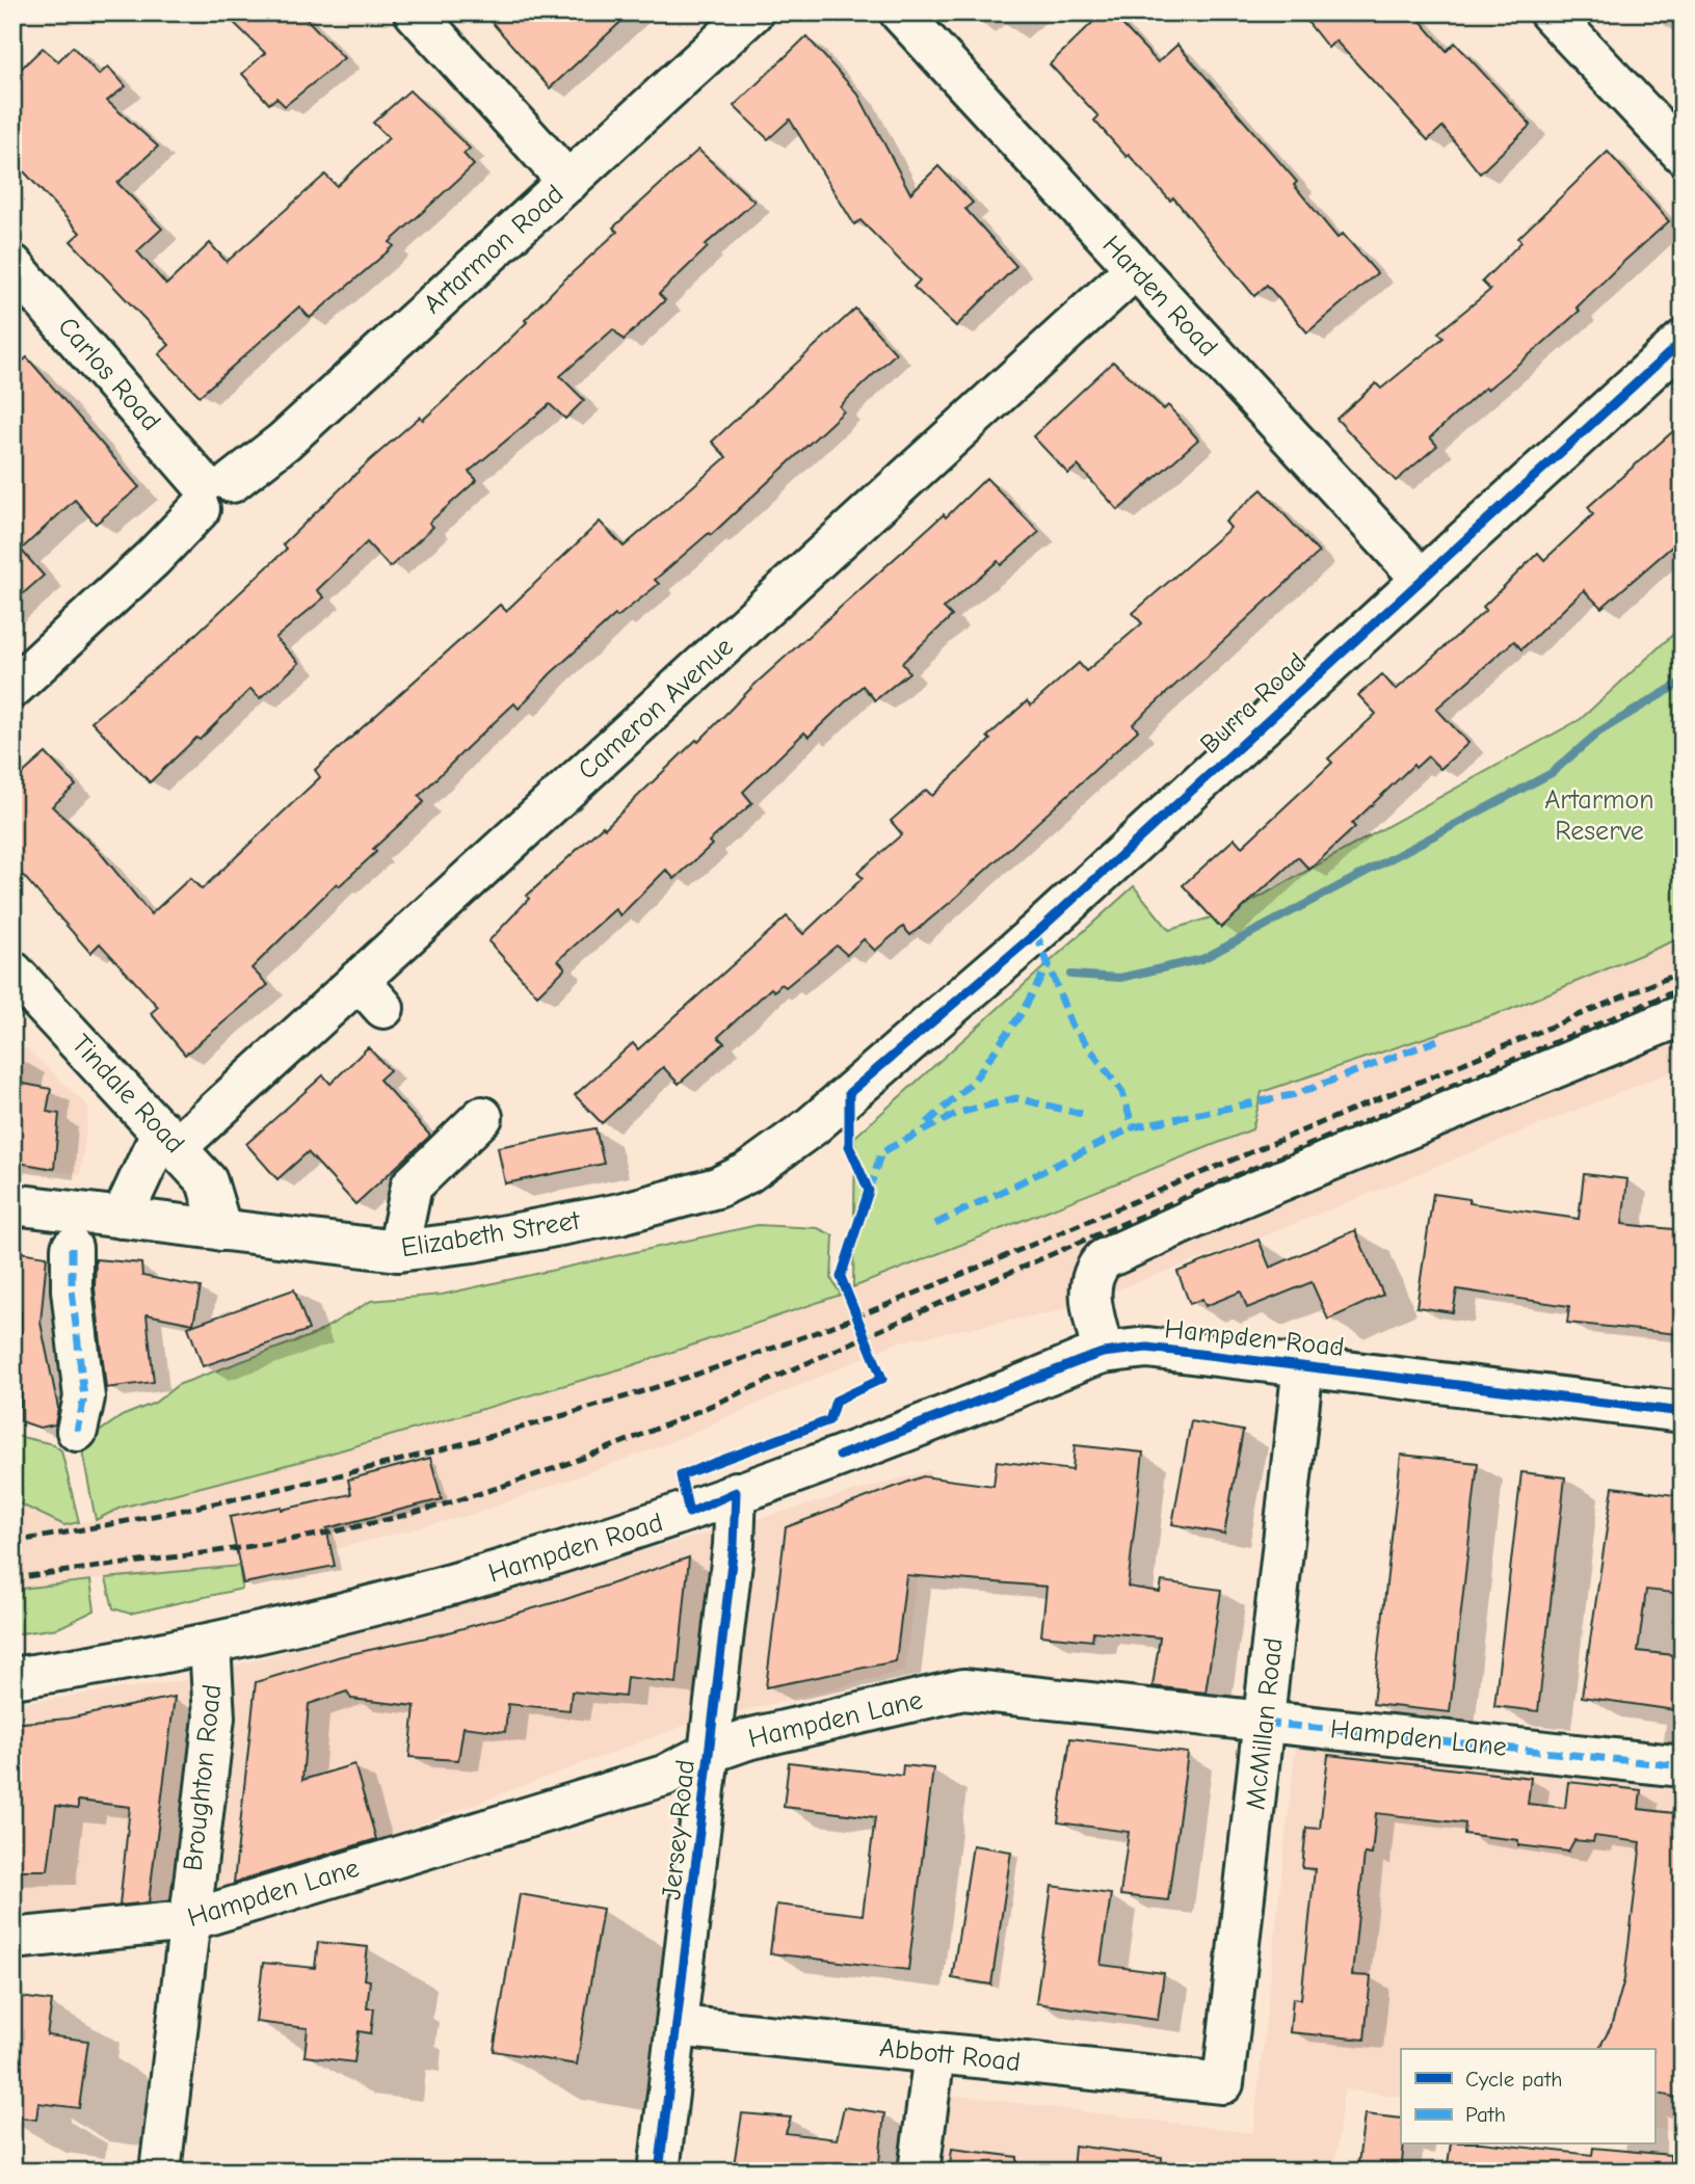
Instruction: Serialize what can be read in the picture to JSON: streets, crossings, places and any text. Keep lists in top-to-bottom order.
{
  "streets": {
    "street": [
      "Artarmon Road",
      "Harden Road",
      "Carlos Road",
      "Burra Road",
      "Cameron Avenue",
      "Tindale Road",
      "Elizabeth Street",
      "Hampden Road",
      "Hampden Lane",
      "McMillan Road",
      "Broughton Road",
      "Jersey Road",
      "Abbott Road"
    ]
  },
  "crossings": [
    ["Artarmon Road", "Carlos Road"],
    ["Harden Road", "Burra Road"],
    ["Harden Road", "Cameron Avenue"],
    ["Burra Road", "Elizabeth Street"],
    ["Cameron Avenue", "Tindale Road"],
    ["Tindale Road", "Elizabeth Street"],
    ["Hampden Road", "McMillan Road"],
    ["Hampden Road", "Broughton Road"],
    ["Hampden Road", "Jersey Road"],
    ["Hampden Lane", "McMillan Road"],
    ["Hampden Lane", "Broughton Road"],
    ["Hampden Lane", "Jersey Road"],
    ["McMillan Road", "Abbott Road"],
    ["Jersey Road", "Abbott Road"]
  ],
  "parks": ["Artarmon Reserve"],
  "legend": ["Cycle path", "Path"]
}
